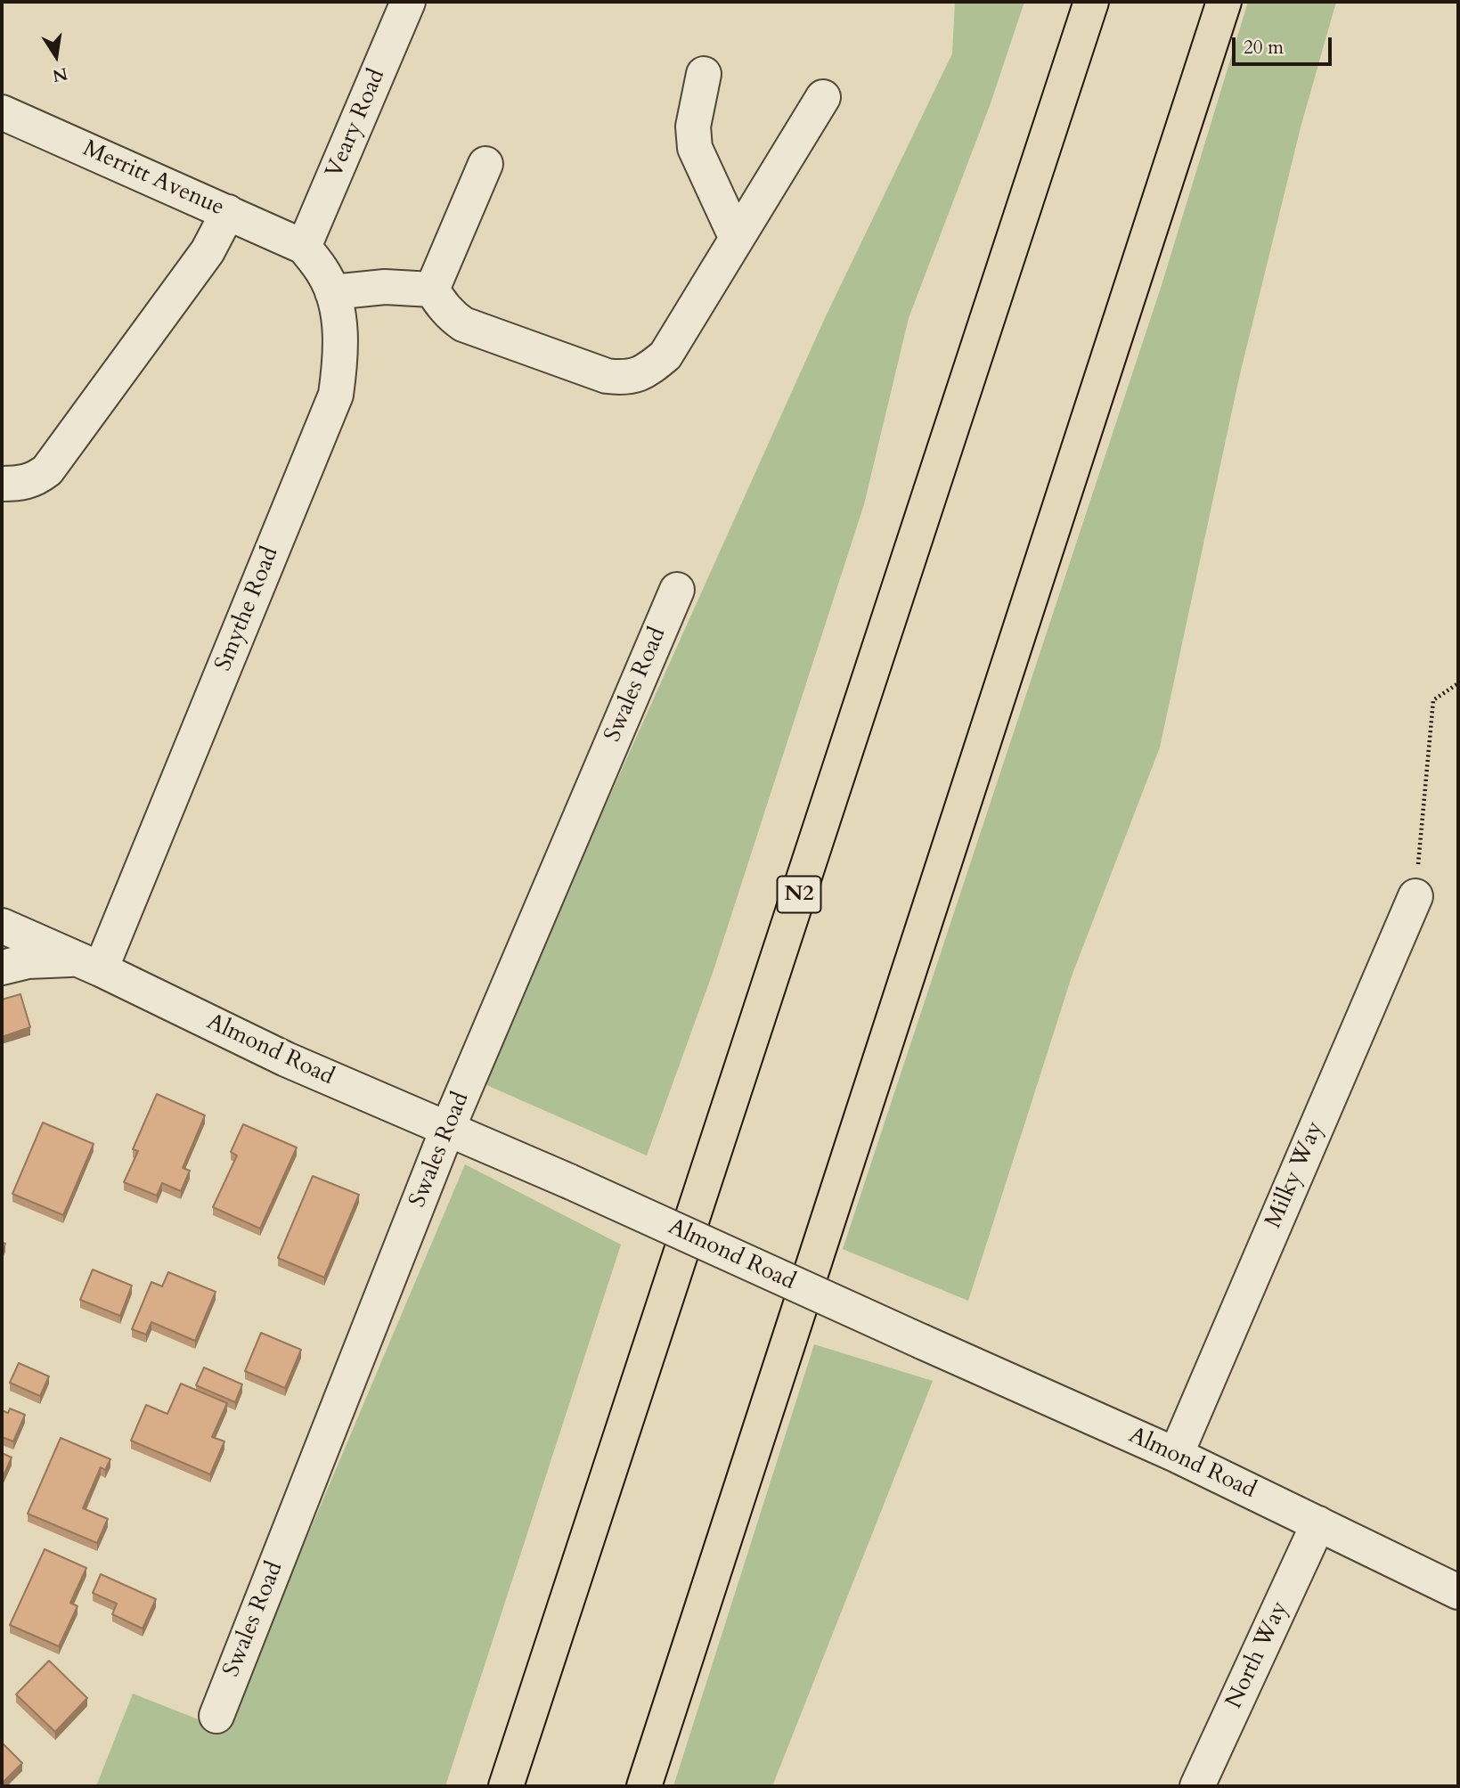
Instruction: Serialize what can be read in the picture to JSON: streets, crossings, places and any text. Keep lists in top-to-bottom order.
{
  "streets": {
    "highway": ["N2"],
    "street": [
      "Veary Road",
      "Merritt Avenue",
      "Smythe Road",
      "Swales Road",
      "Almond Road",
      "Milky Way",
      "North Way"
    ]
  },
  "crossings": [
    ["Veary Road", "Merritt Avenue"],
    ["Veary Road", "Smythe Road"],
    ["Merritt Avenue", "Smythe Road"],
    ["Smythe Road", "Almond Road"],
    ["Swales Road", "Almond Road"],
    ["Almond Road", "Milky Way"],
    ["Almond Road", "North Way"]
  ],
  "scale_bar": "20 m",
  "north": "bottom"
}
